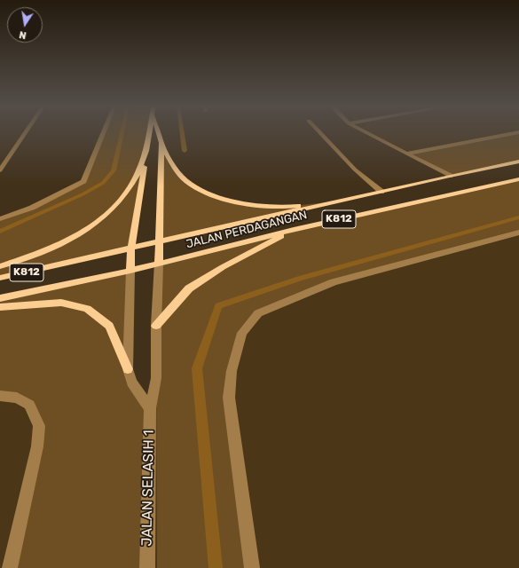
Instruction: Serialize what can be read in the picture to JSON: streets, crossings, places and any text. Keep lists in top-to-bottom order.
{
  "streets": {
    "main road": ["K812", "JALAN PERDAGANGAN"],
    "street": ["JALAN SELASIH 1"]
  },
  "crossings": [
    ["JALAN PERDAGANGAN", "JALAN SELASIH 1"]
  ],
  "north": "bottom"
}
